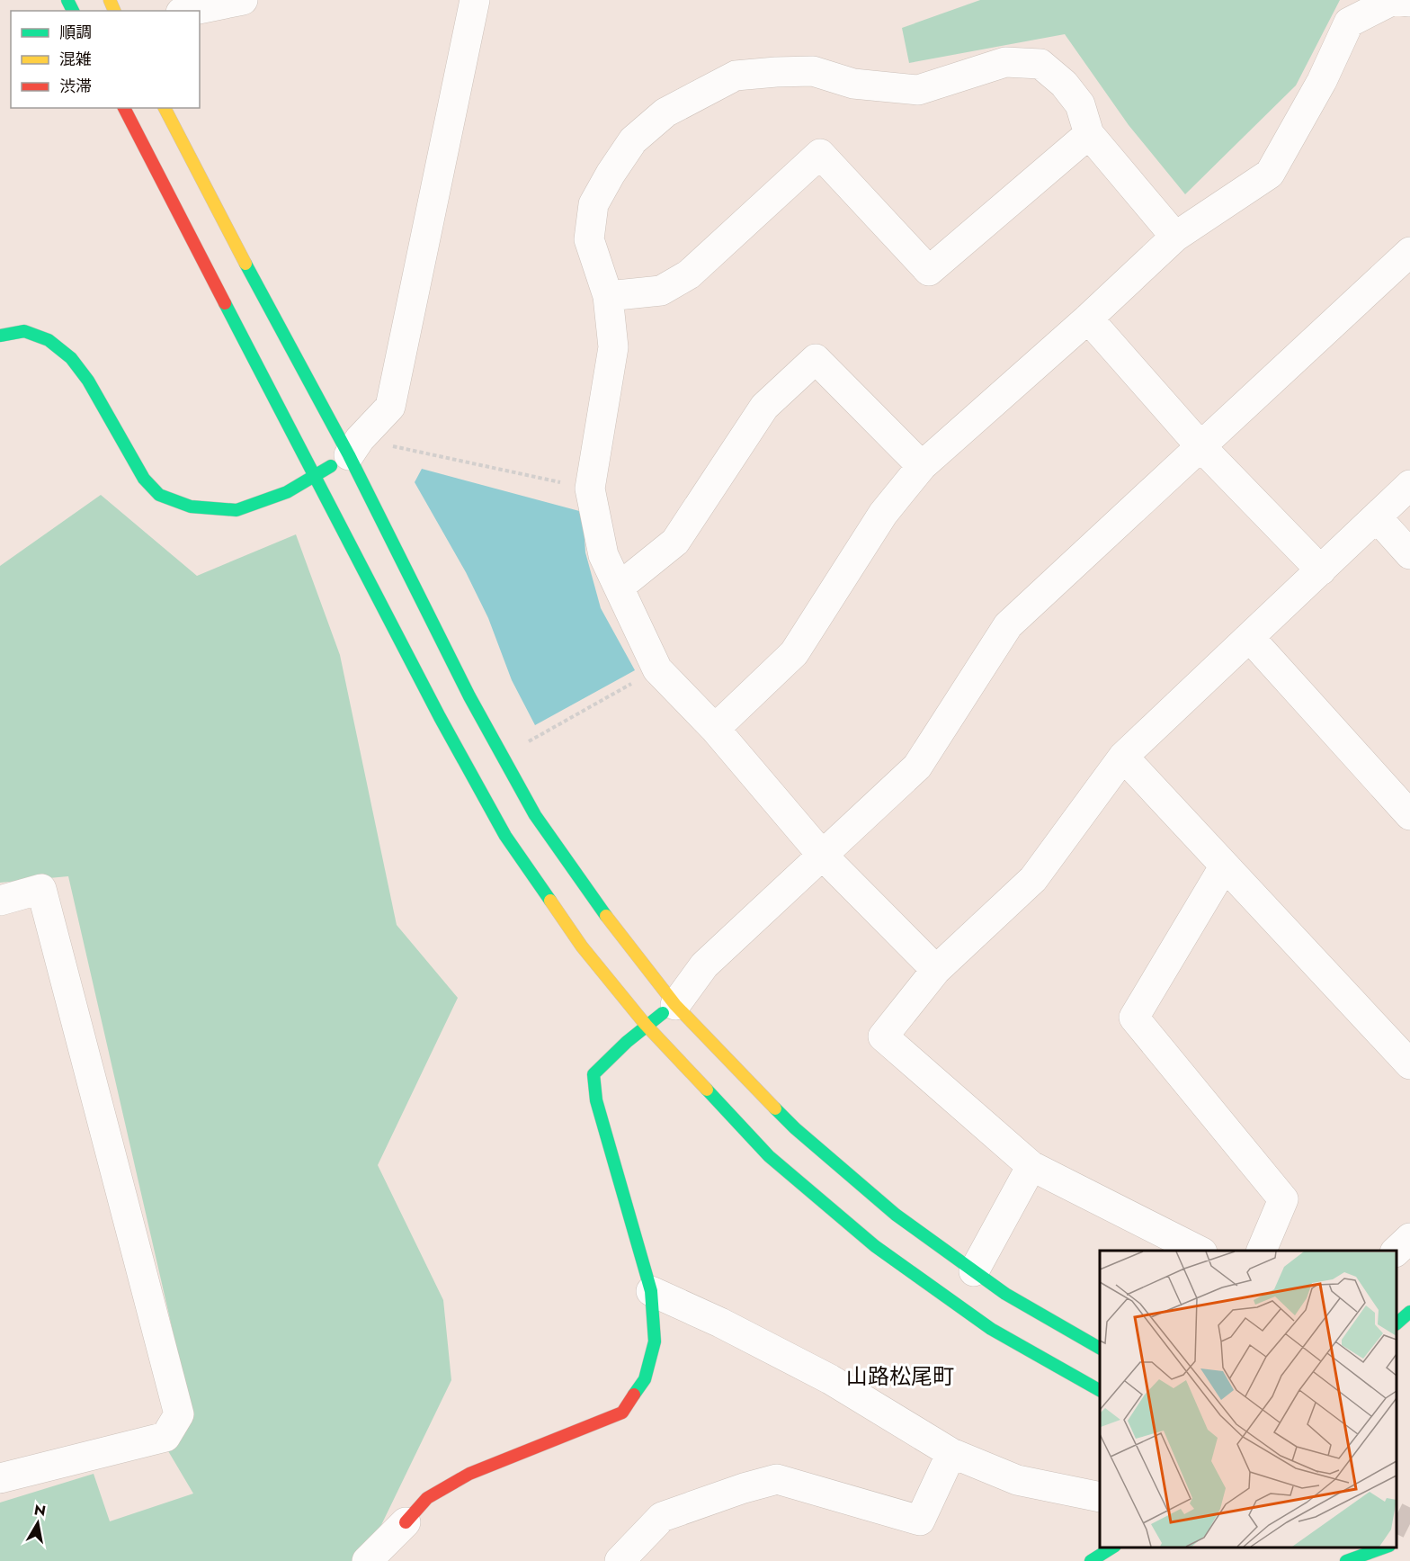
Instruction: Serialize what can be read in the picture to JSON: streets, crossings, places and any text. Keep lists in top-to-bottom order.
{
  "districts": ["山路松尾町"],
  "legend": ["順調", "混雑", "渋滞"],
  "north": "top"
}
